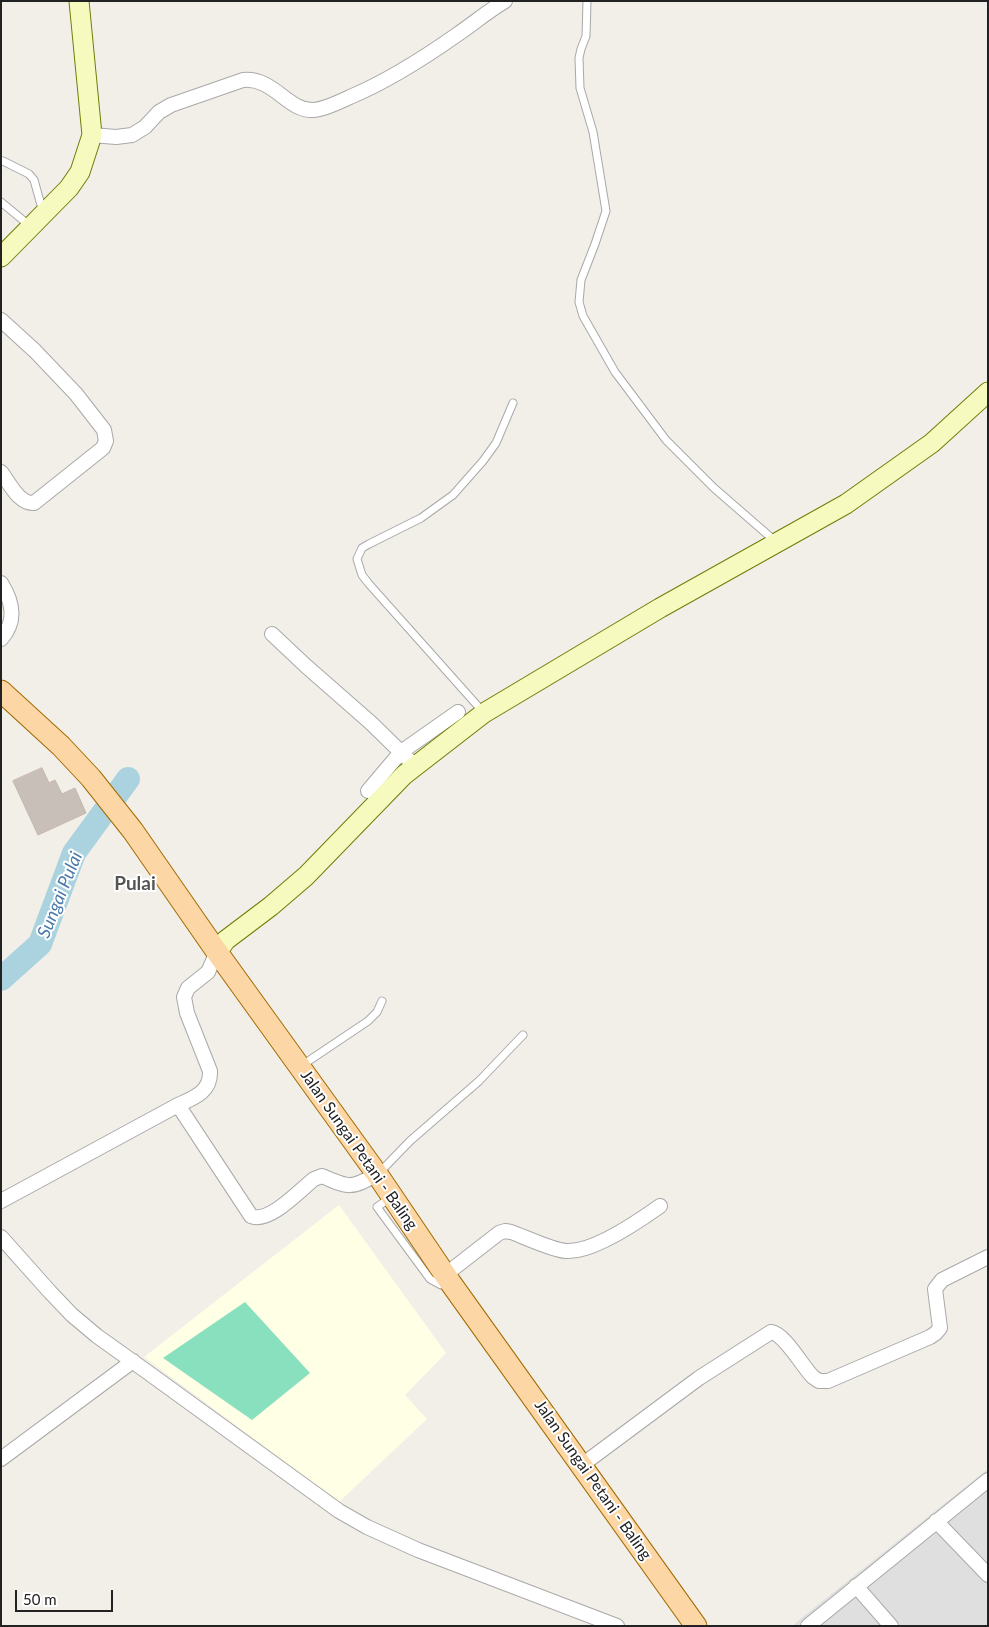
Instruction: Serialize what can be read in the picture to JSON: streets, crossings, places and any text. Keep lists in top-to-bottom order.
{
  "streets": {
    "main road": ["Jalan Sungai Petani - Baling"]
  },
  "districts": ["Pulai"],
  "water": ["Sungai Pulai"],
  "scale_bar": "50 m"
}
